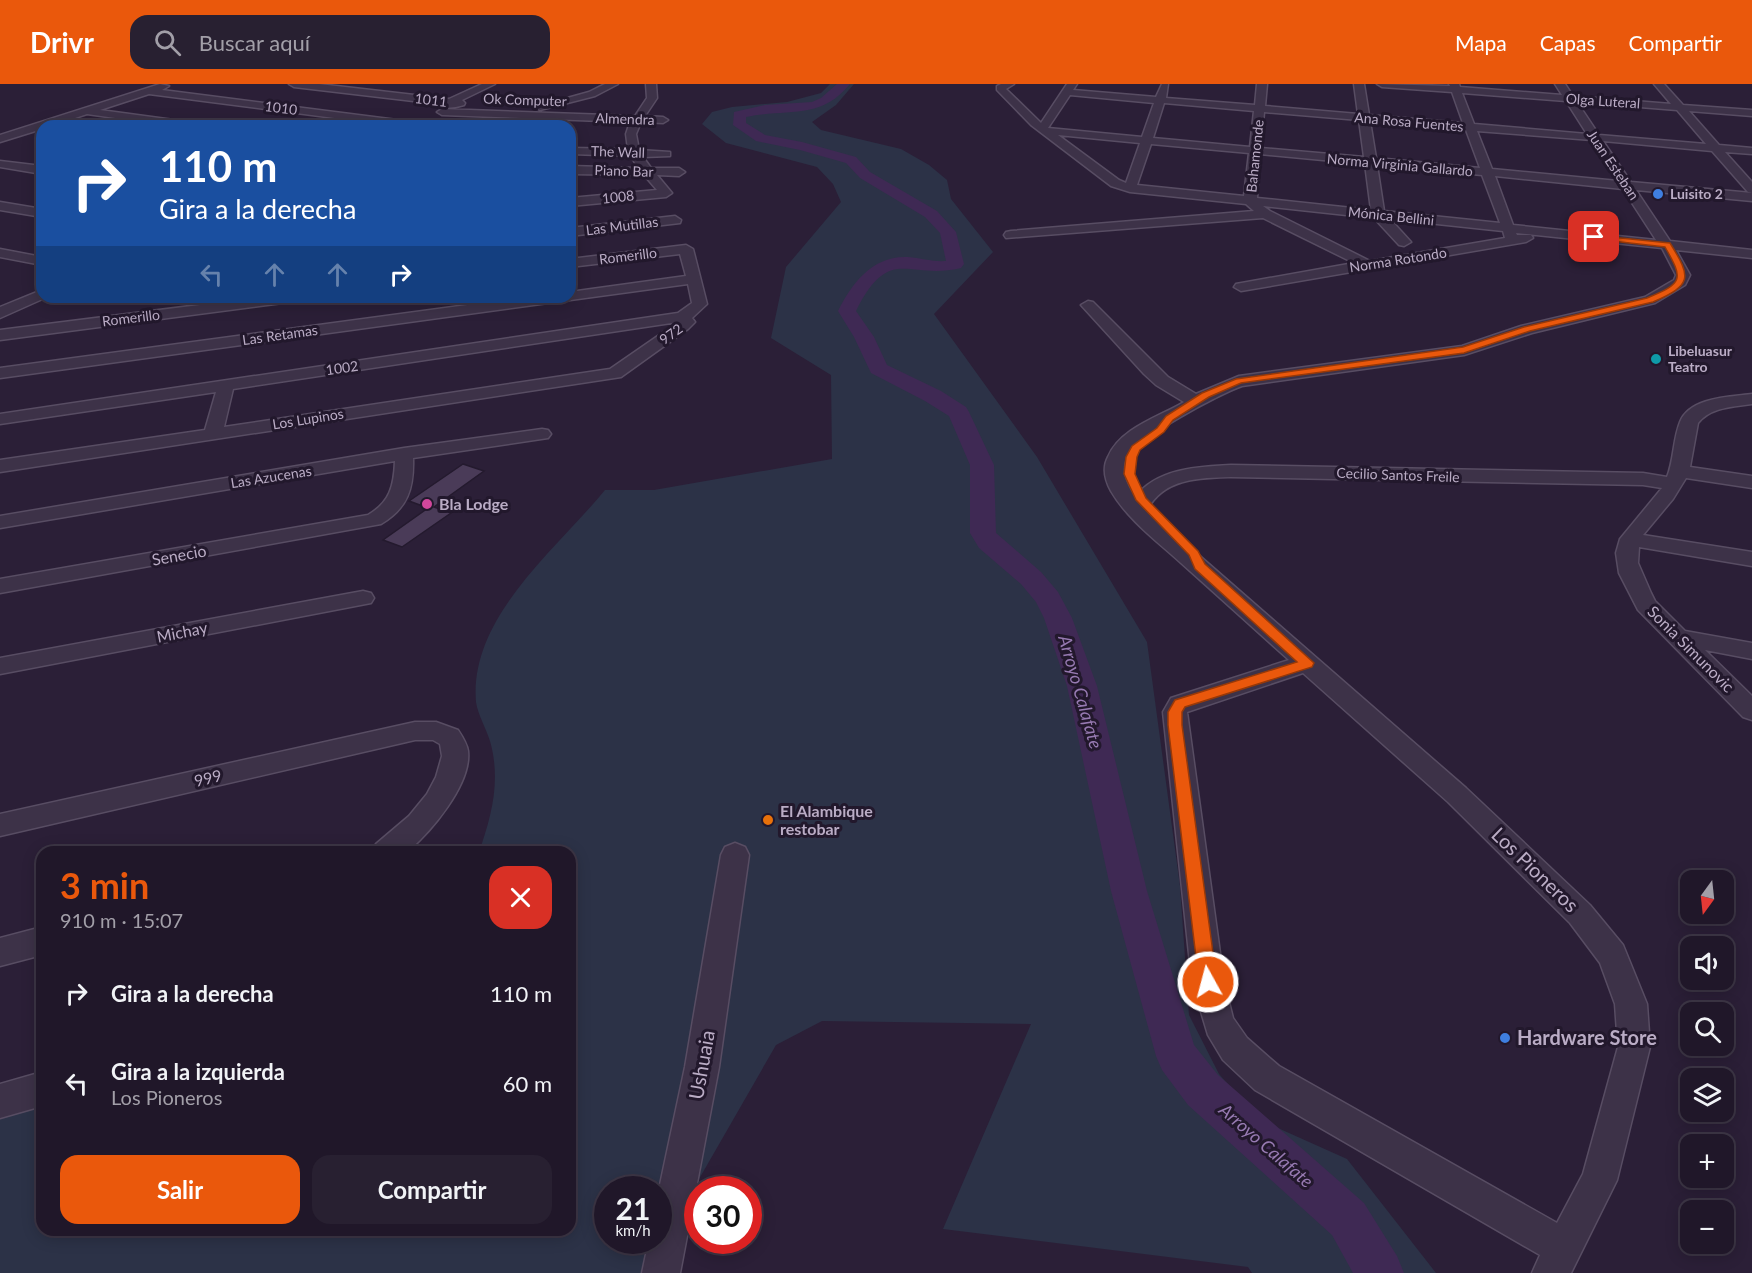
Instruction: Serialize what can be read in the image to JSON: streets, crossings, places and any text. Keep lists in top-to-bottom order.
{
  "streets": {
    "street": [
      "1011",
      "Ok Computer",
      "Olga Luteral",
      "1010",
      "Almendra",
      "Ana Rosa Fuentes",
      "The Wall",
      "Bahamonde",
      "Norma Virginia Gallardo",
      "Juan Esteban",
      "Piano Bar",
      "1008",
      "Mónica Bellini",
      "Las Mutillas",
      "Romerillo",
      "Norma Rotondo",
      "972",
      "Las Retamas",
      "1002",
      "Los Lupinos",
      "Cecilio Santos Freile",
      "Las Azucenas",
      "Senecio",
      "Michay",
      "Sonia Simunovic",
      "999",
      "Los Pioneros",
      "Ushuaia"
    ]
  },
  "crossings": [
    ["Olga Luteral", "Juan Esteban"],
    ["1010", "Almendra"],
    ["Ana Rosa Fuentes", "Bahamonde"],
    ["Ana Rosa Fuentes", "Juan Esteban"],
    ["Bahamonde", "Norma Virginia Gallardo"],
    ["Bahamonde", "Mónica Bellini"],
    ["Bahamonde", "Norma Rotondo"],
    ["Norma Virginia Gallardo", "Juan Esteban"],
    ["Juan Esteban", "Norma Rotondo"],
    ["Juan Esteban", "Los Pioneros"],
    ["Piano Bar", "1008"],
    ["Mónica Bellini", "Norma Rotondo"],
    ["Romerillo", "972"],
    ["Romerillo", "Las Retamas"],
    ["Norma Rotondo", "Los Pioneros"],
    ["972", "1002"],
    ["972", "Los Lupinos"],
    ["Cecilio Santos Freile", "Los Pioneros"],
    ["Las Azucenas", "Senecio"]
  ],
  "water": ["Arroyo Calafate"],
  "places": [
    "Luisito 2",
    "Libeluasur Teatro",
    "Bla Lodge",
    "El Alambique restobar",
    "Hardware Store"
  ],
  "north": "bottom",
  "page": {
    "header": "Drivr",
    "search": "Buscar aquí",
    "nav": ["Mapa", "Capas", "Compartir"],
    "turn": ["110 m", "Gira a la derecha"],
    "heading": ["3 min", "910 m · 15:07"],
    "map_buttons": ["+", "−"],
    "list": [
      {
        "name": "Gira a la derecha",
        "value": "110 m"
      },
      {
        "name": "Gira a la izquierda",
        "note": "Los Pioneros",
        "value": "60 m"
      }
    ],
    "buttons": ["Salir", "Compartir"],
    "speed": "21 km/h",
    "limit": "30"
  }
}
